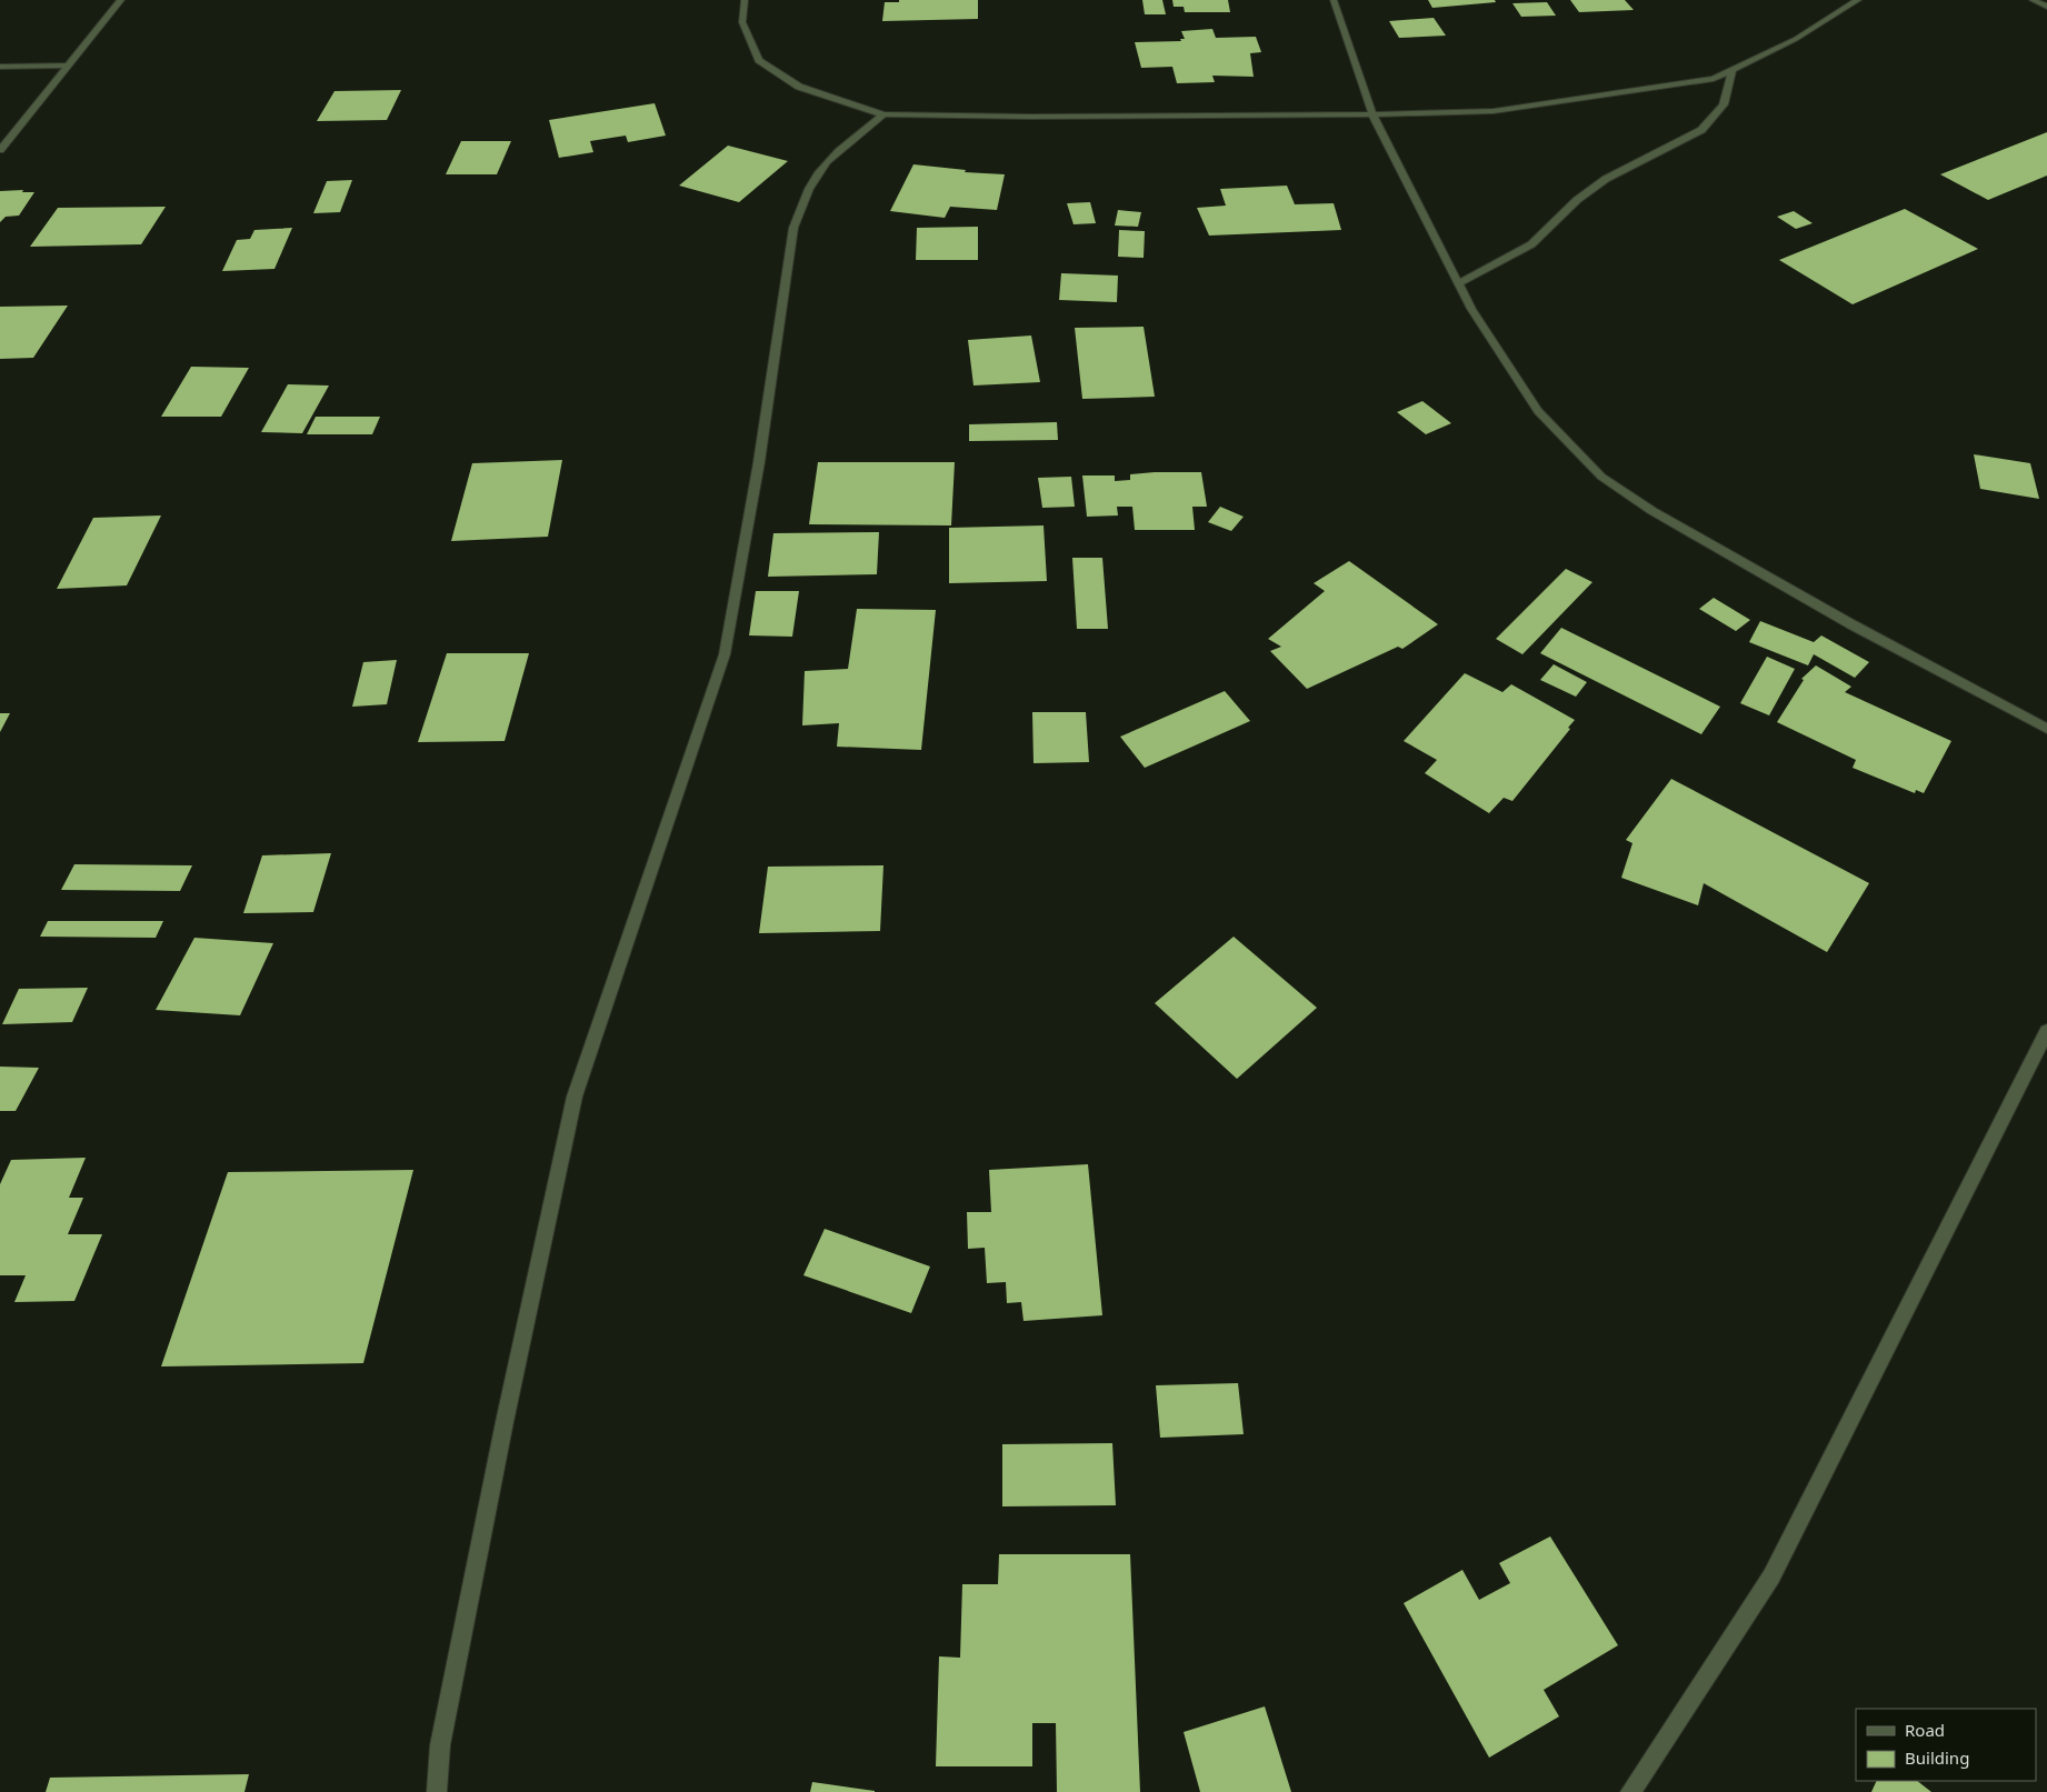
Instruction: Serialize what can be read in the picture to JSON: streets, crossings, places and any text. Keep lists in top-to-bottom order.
{
  "legend": ["Road", "Building"]
}
